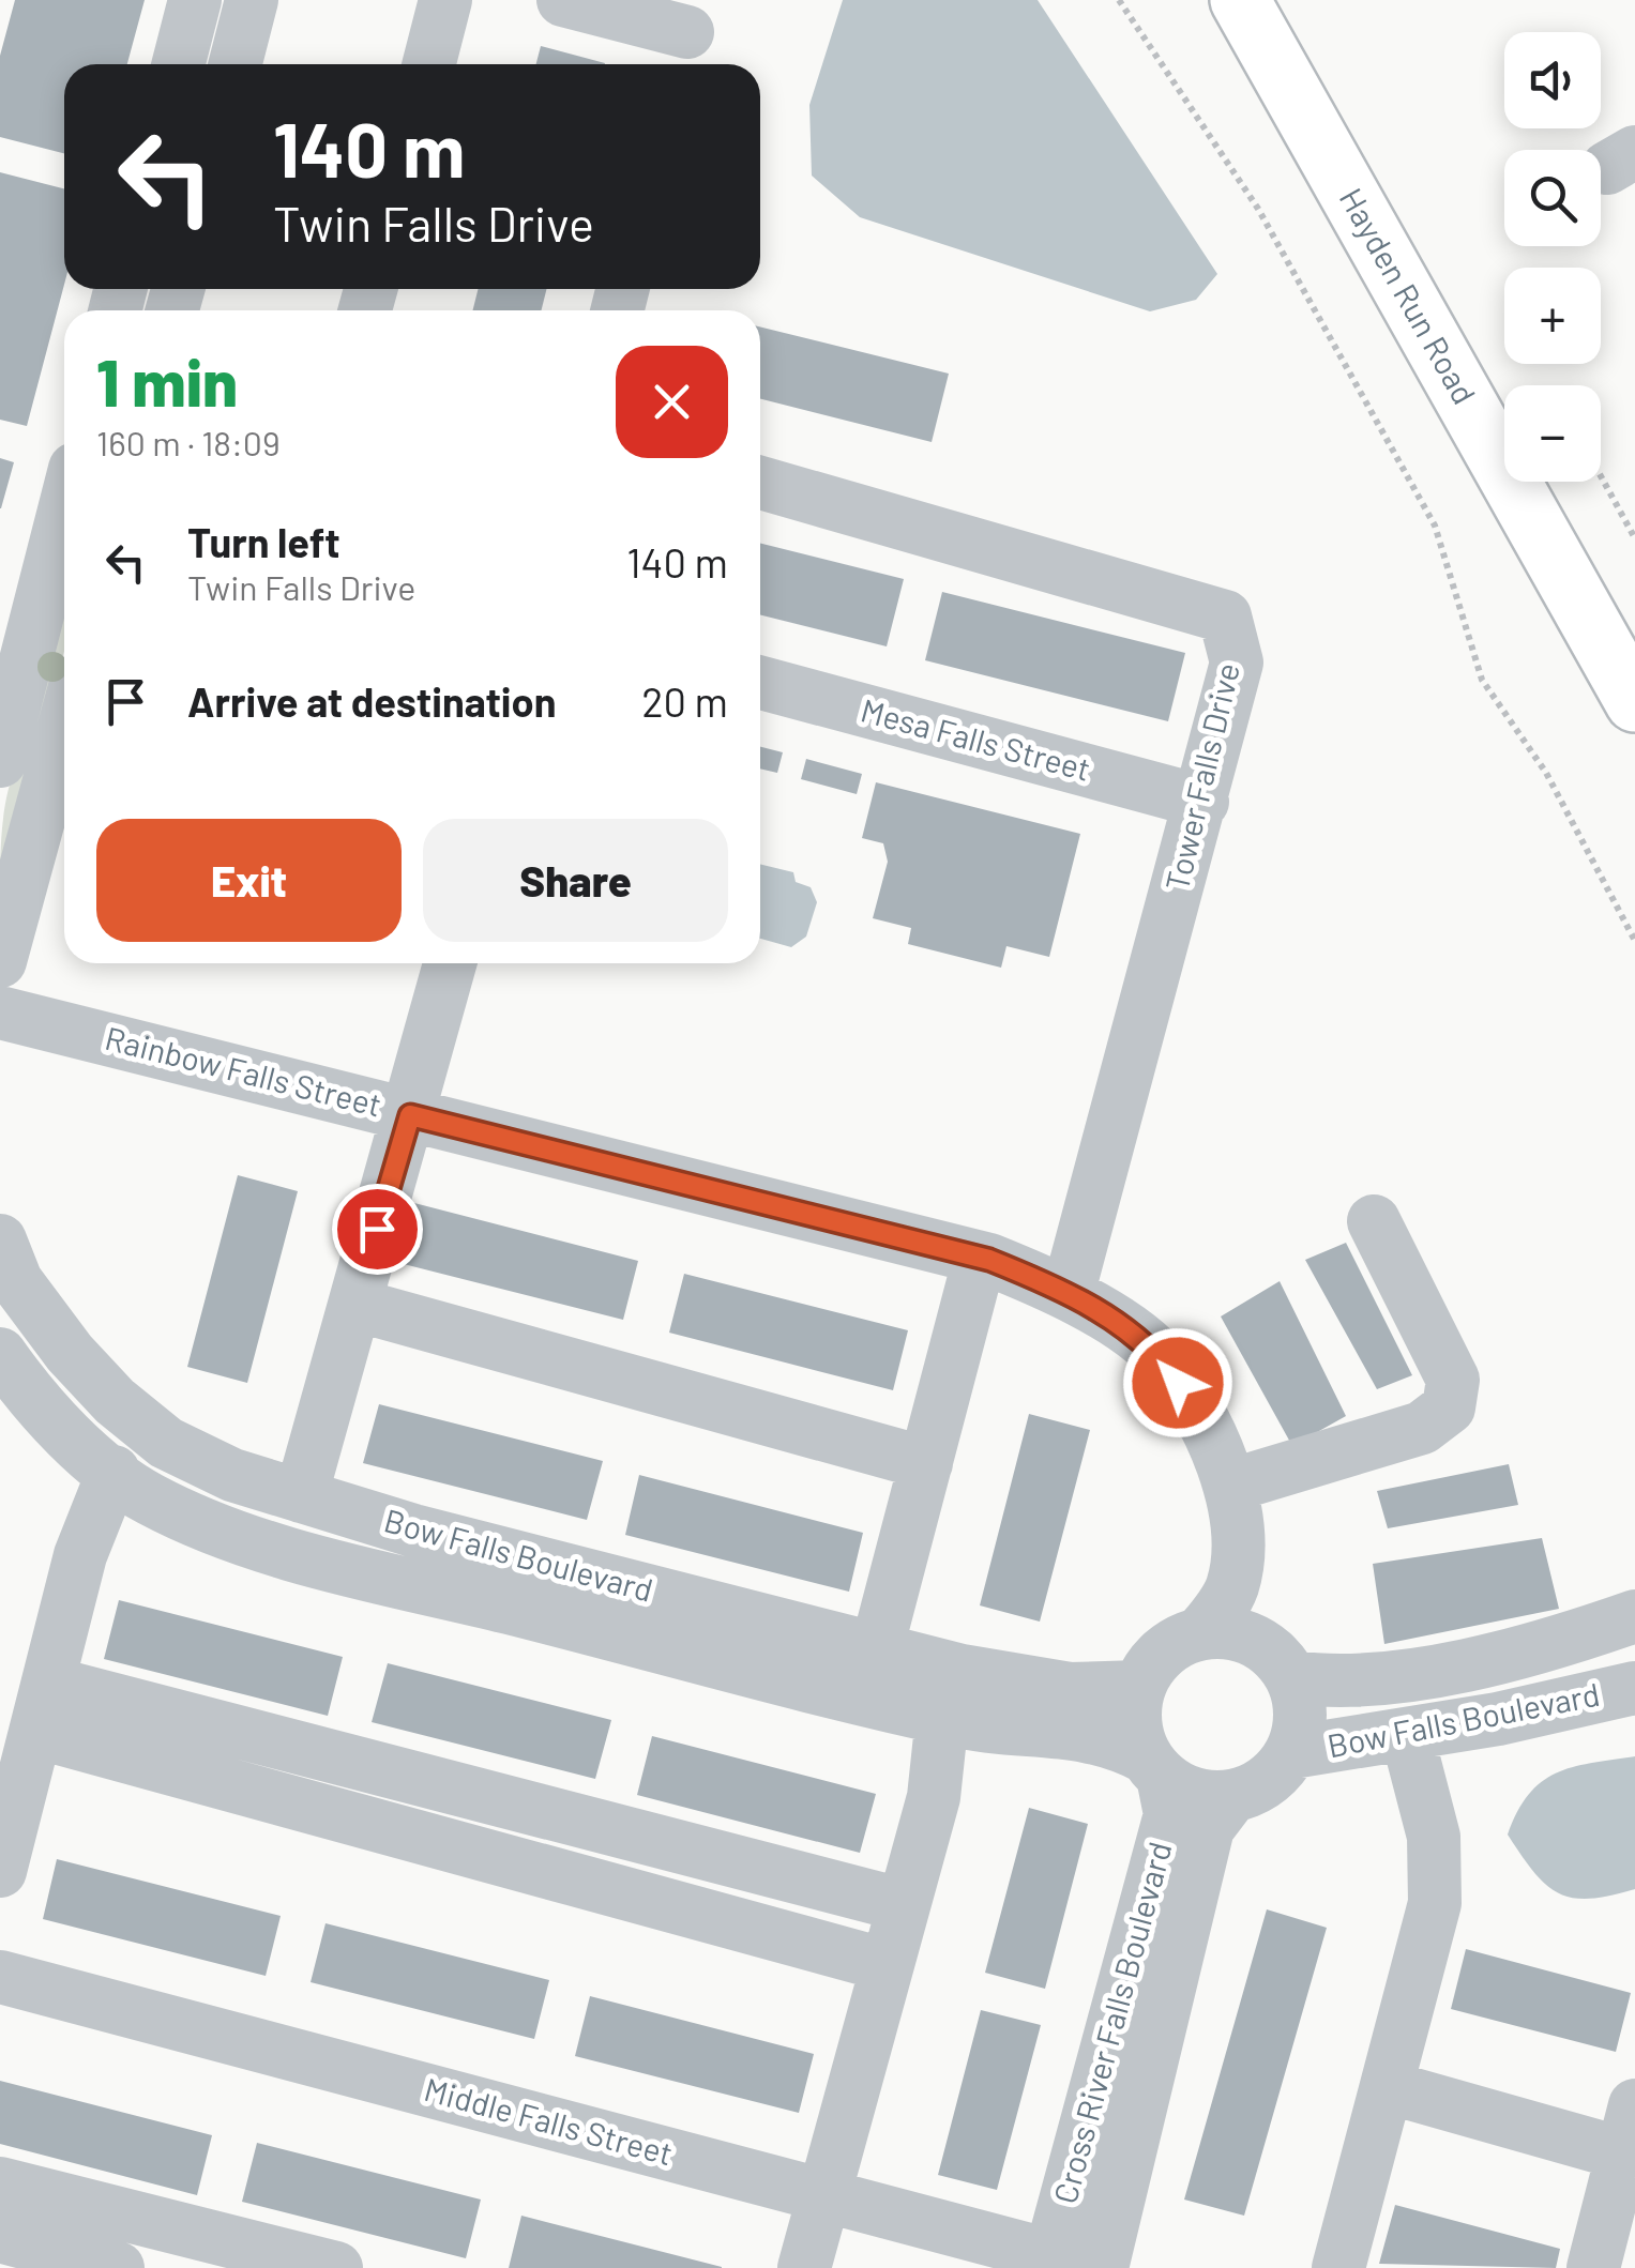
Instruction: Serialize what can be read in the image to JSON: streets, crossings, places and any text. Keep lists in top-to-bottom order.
{
  "streets": {
    "main road": ["Hayden Run Road"],
    "street": [
      "Mesa Falls Street",
      "Tower Falls Drive",
      "Rainbow Falls Street",
      "Bow Falls Boulevard",
      "Cross River Falls Boulevard",
      "Middle Falls Street"
    ]
  },
  "crossings": [
    ["Mesa Falls Street", "Tower Falls Drive"],
    ["Tower Falls Drive", "Rainbow Falls Street"],
    ["Rainbow Falls Street", "Bow Falls Boulevard"],
    ["Rainbow Falls Street", "Cross River Falls Boulevard"],
    ["Bow Falls Boulevard", "Cross River Falls Boulevard"],
    ["Cross River Falls Boulevard", "Middle Falls Street"]
  ],
  "page": {
    "map_buttons": ["+", "−"],
    "turn": ["140 m", "Twin Falls Drive"],
    "heading": ["1 min", "160 m · 18:09"],
    "list": [
      {
        "name": "Turn left",
        "note": "Twin Falls Drive",
        "value": "140 m"
      },
      {
        "name": "Arrive at destination",
        "value": "20 m"
      }
    ],
    "buttons": ["Exit", "Share"]
  }
}
